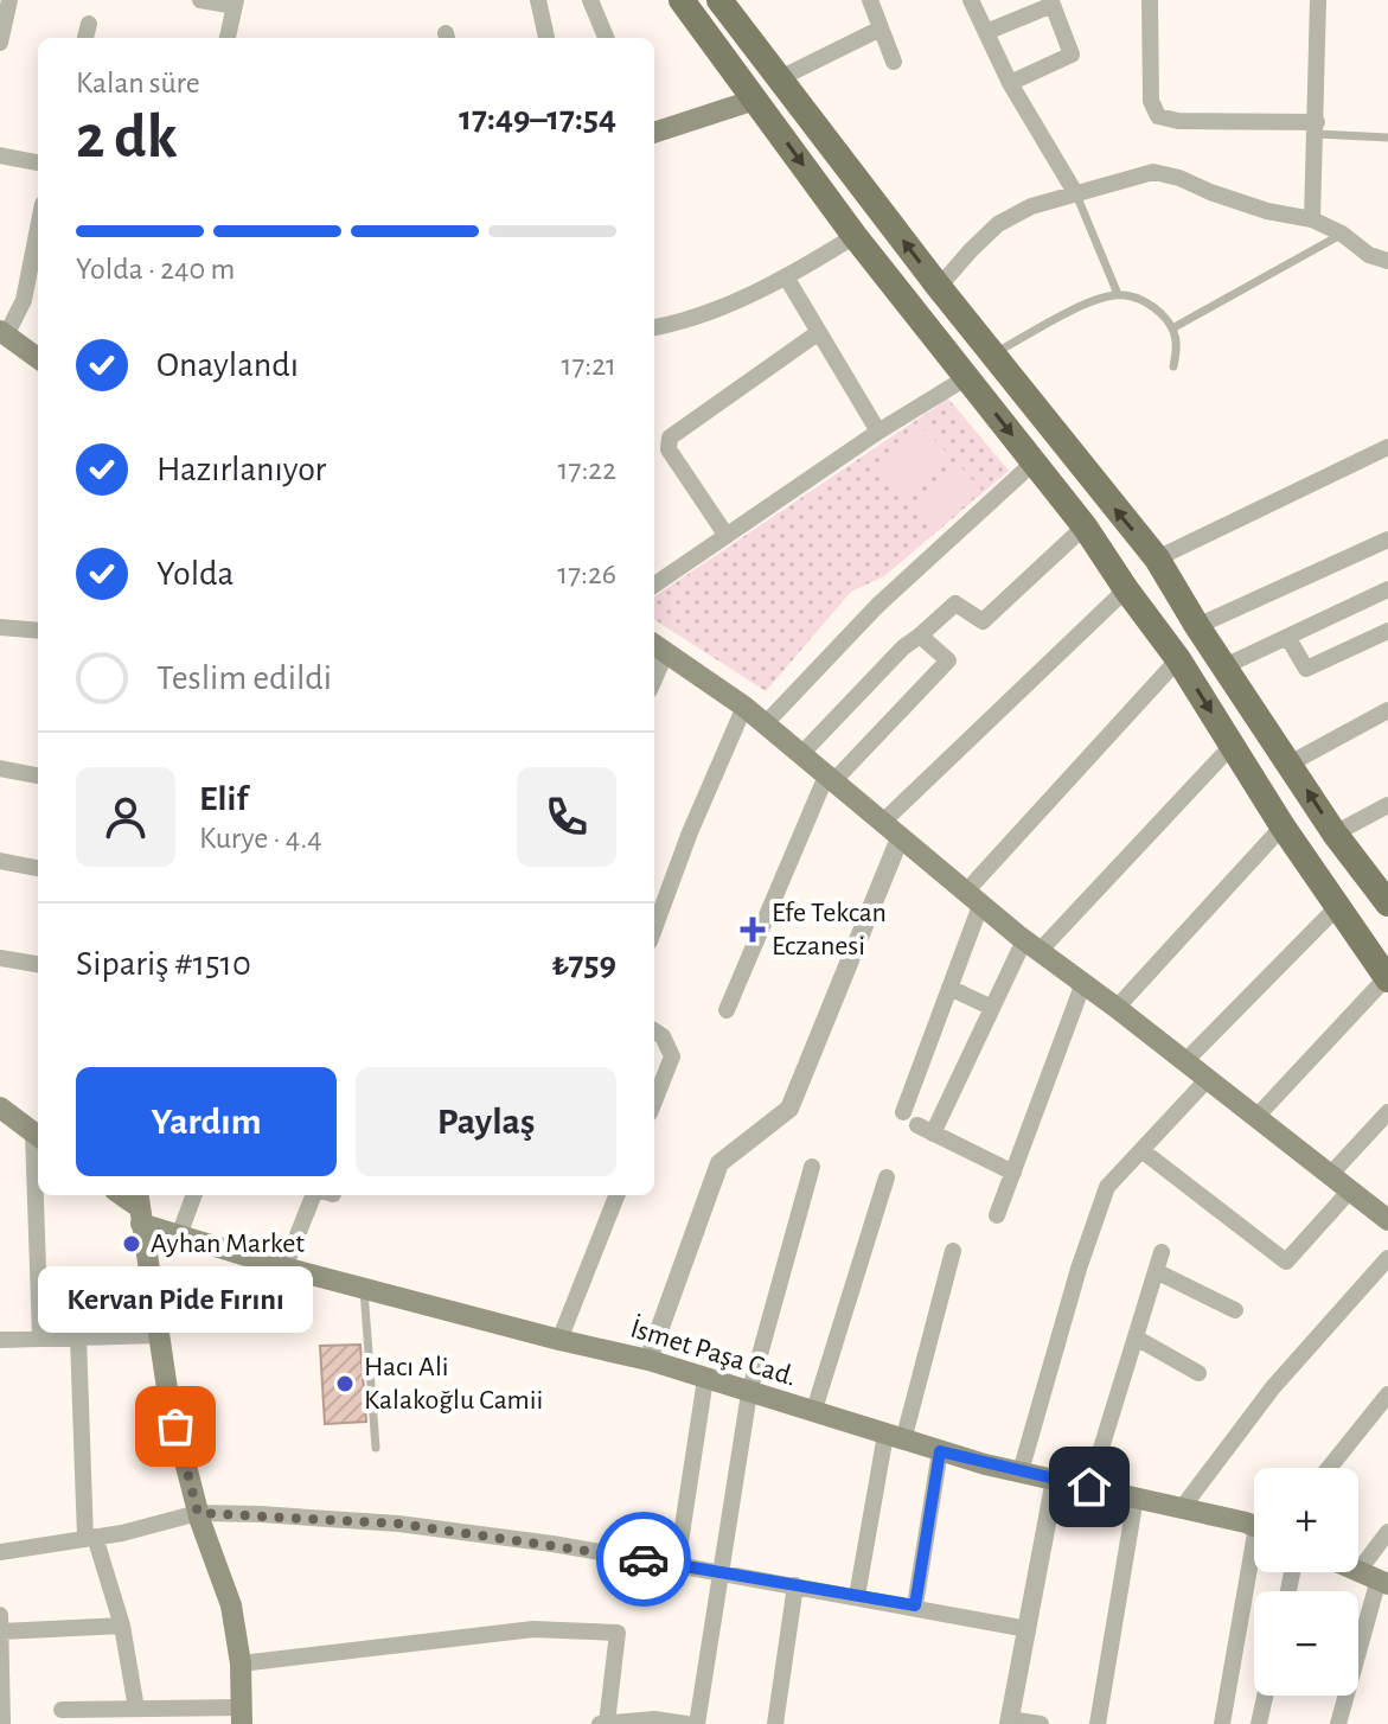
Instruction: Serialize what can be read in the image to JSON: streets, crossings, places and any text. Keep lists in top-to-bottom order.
{
  "streets": {
    "main road": ["İsmet Paşa Cad."]
  },
  "places": {
    "health": ["Efe Tekcan Eczanesi"],
    "other": ["Ayhan Market", "Hacı Ali Kalakoğlu Camii", "Kervan Pide Fırını"]
  },
  "page": {
    "heading": ["2 dk", "Kalan süre", "17:49–17:54"],
    "panel": [
      "Elif",
      "Kurye · 4.4",
      "Sipariş #1510",
      "₺759"
    ],
    "bar": "Yolda · 240 m",
    "list": [
      ["Onaylandı", "17:21"],
      ["Hazırlanıyor", "17:22"],
      ["Yolda", "17:26"],
      "Teslim edildi"
    ],
    "buttons": ["Yardım", "Paylaş"],
    "bubble": "Kervan Pide Fırını",
    "map_buttons": ["+", "−"]
  }
}
